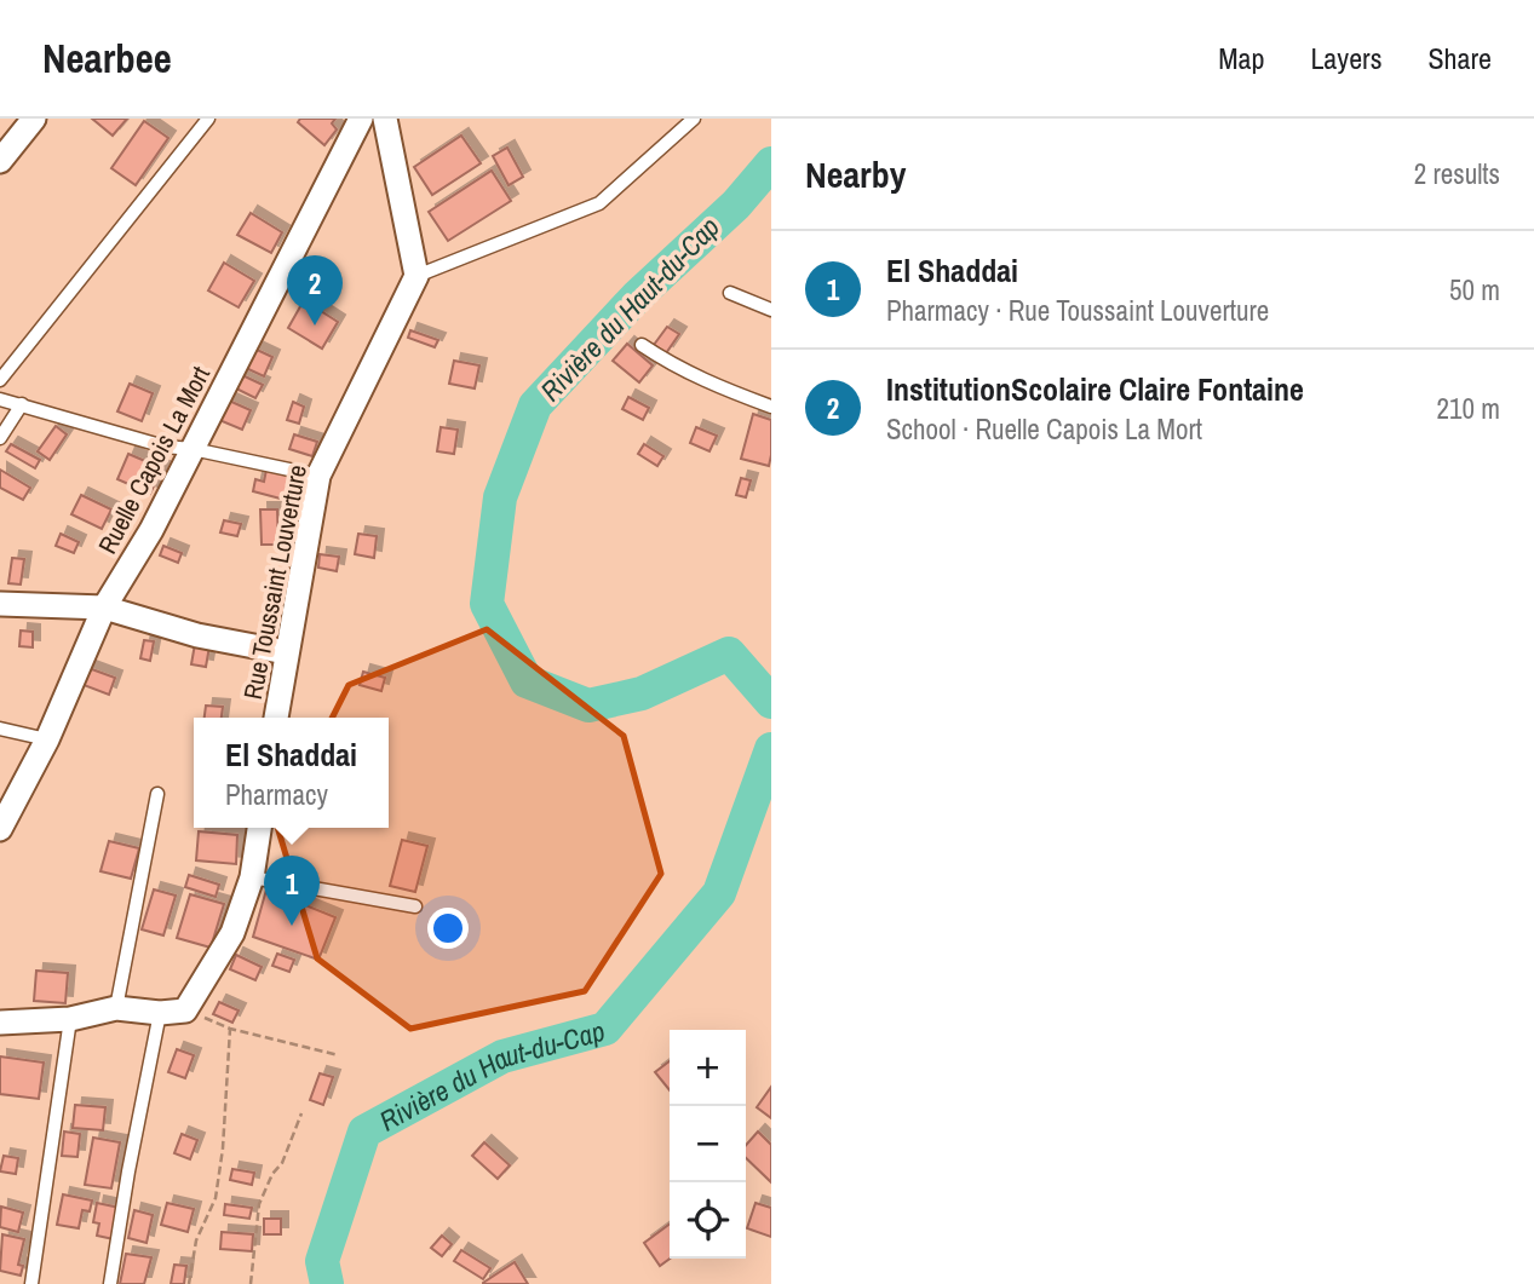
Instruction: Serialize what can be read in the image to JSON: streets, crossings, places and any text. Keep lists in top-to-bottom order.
{
  "streets": {
    "street": ["Ruelle Capois La Mort", "Rue Toussaint Louverture"]
  },
  "water": ["Rivière du Haut-du-Cap"],
  "page": {
    "header": "Nearbee",
    "nav": ["Map", "Layers", "Share"],
    "heading": ["Nearby", "2 results"],
    "list": [
      {
        "mark": "1",
        "name": "El Shaddai",
        "note": "Pharmacy · Rue Toussaint Louverture",
        "value": "50 m"
      },
      {
        "mark": "2",
        "name": "InstitutionScolaire Claire Fontaine",
        "note": "School · Ruelle Capois La Mort",
        "value": "210 m"
      }
    ],
    "pins": ["2", "1"],
    "popup": ["El Shaddai", "Pharmacy"],
    "map_buttons": ["+", "−"]
  }
}
